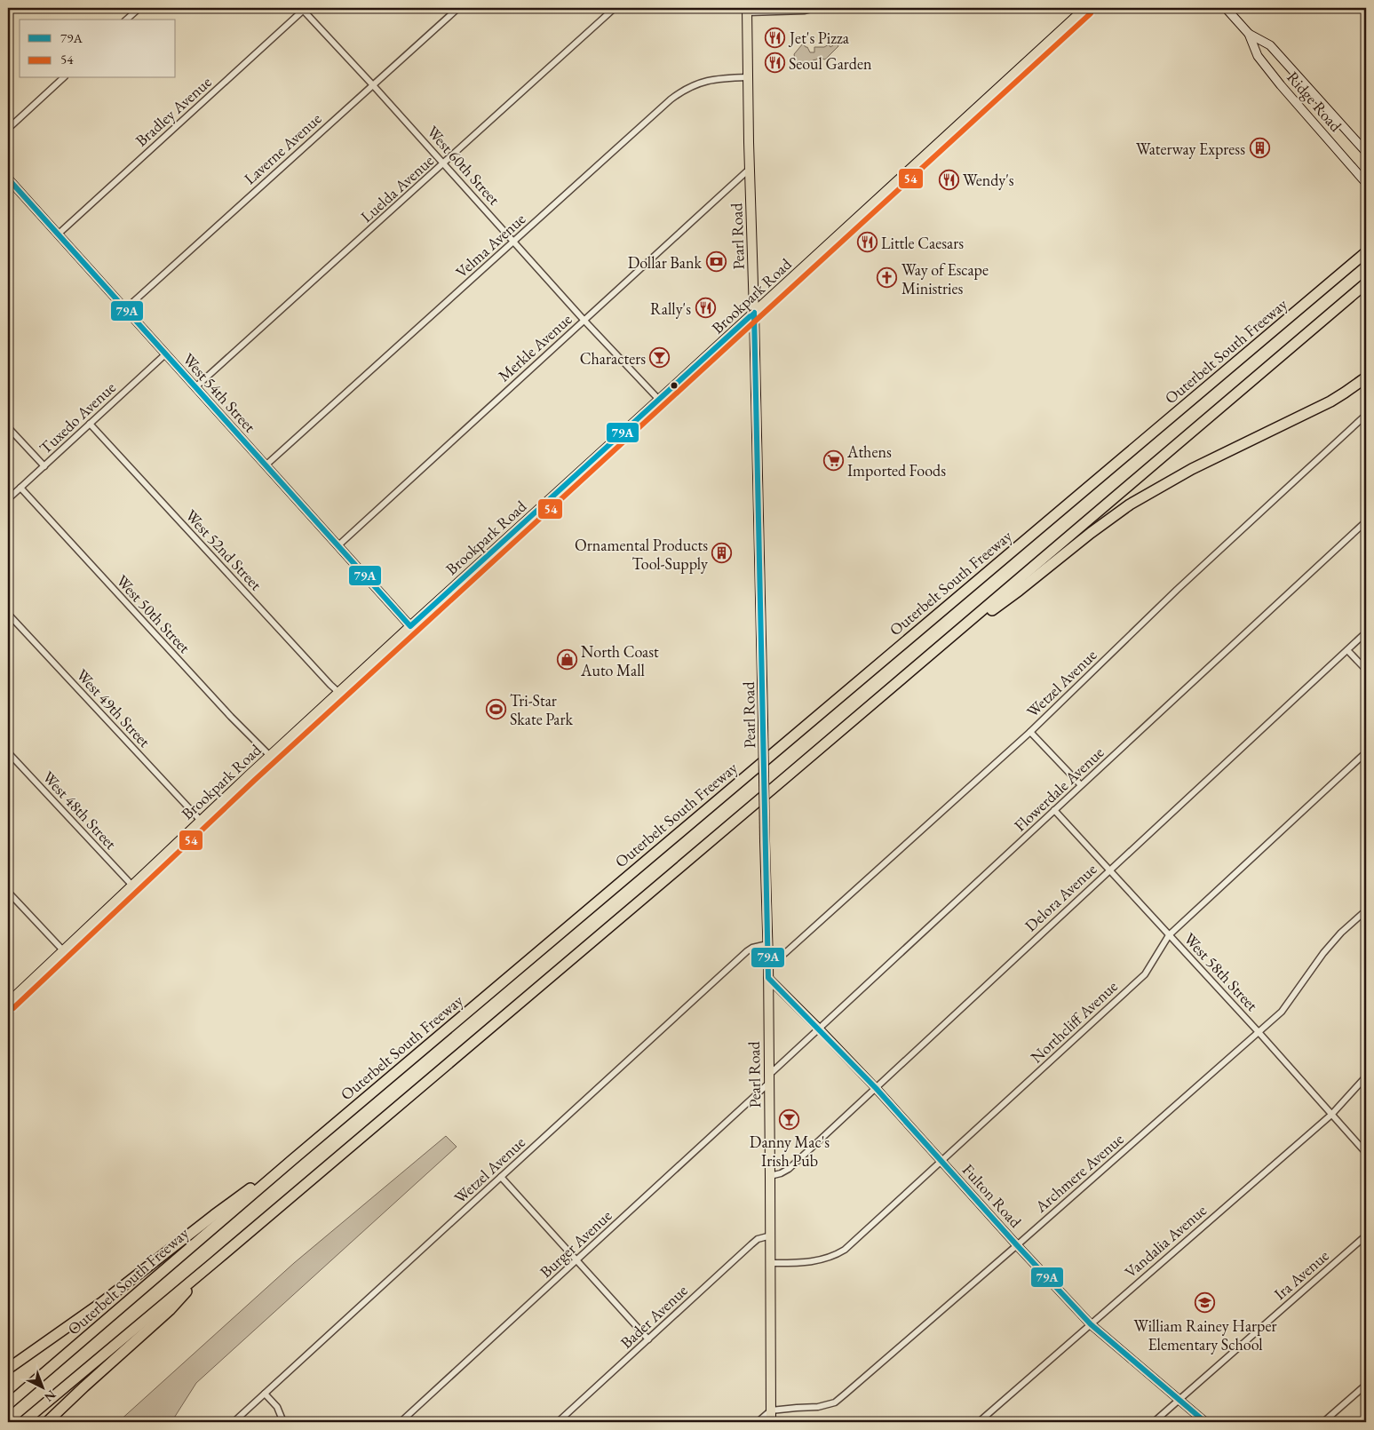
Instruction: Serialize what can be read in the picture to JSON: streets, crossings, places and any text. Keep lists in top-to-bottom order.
{
  "streets": {
    "highway": ["Outerbelt South Freeway"],
    "main road": [
      "Ridge Road",
      "Pearl Road",
      "Brookpark Road",
      "West 54th Street",
      "Fulton Road"
    ],
    "street": [
      "Bradley Avenue",
      "Laverne Avenue",
      "West 60th Street",
      "Luelda Avenue",
      "Velma Avenue",
      "Merkle Avenue",
      "Tuxedo Avenue",
      "West 52nd Street",
      "West 50th Street",
      "Wetzel Avenue",
      "West 49th Street",
      "Flowerdale Avenue",
      "West 48th Street",
      "Delora Avenue",
      "West 58th Street",
      "Northcliff Avenue",
      "Archmere Avenue",
      "Vandalia Avenue",
      "Burger Avenue",
      "Ira Avenue",
      "Bader Avenue"
    ]
  },
  "crossings": [
    ["Bradley Avenue", "West 60th Street"],
    ["Bradley Avenue", "West 54th Street"],
    ["Laverne Avenue", "West 60th Street"],
    ["Laverne Avenue", "West 54th Street"],
    ["West 60th Street", "Luelda Avenue"],
    ["West 60th Street", "Velma Avenue"],
    ["West 60th Street", "Brookpark Road"],
    ["West 60th Street", "Merkle Avenue"],
    ["Luelda Avenue", "West 54th Street"],
    ["Pearl Road", "Velma Avenue"],
    ["Pearl Road", "Brookpark Road"],
    ["Pearl Road", "Merkle Avenue"],
    ["Pearl Road", "Wetzel Avenue"],
    ["Pearl Road", "Flowerdale Avenue"],
    ["Pearl Road", "Delora Avenue"],
    ["Pearl Road", "Northcliff Avenue"],
    ["Pearl Road", "Archmere Avenue"],
    ["Pearl Road", "Fulton Road"],
    ["Pearl Road", "Burger Avenue"],
    ["Pearl Road", "Bader Avenue"],
    ["Velma Avenue", "West 54th Street"],
    ["Brookpark Road", "West 54th Street"],
    ["Brookpark Road", "West 52nd Street"],
    ["Brookpark Road", "West 50th Street"],
    ["Brookpark Road", "West 49th Street"],
    ["Brookpark Road", "West 48th Street"],
    ["Merkle Avenue", "West 54th Street"],
    ["West 54th Street", "Tuxedo Avenue"],
    ["Tuxedo Avenue", "West 52nd Street"],
    ["Tuxedo Avenue", "West 50th Street"],
    ["Flowerdale Avenue", "West 58th Street"],
    ["Flowerdale Avenue", "Fulton Road"],
    ["Flowerdale Avenue", "Burger Avenue"],
    ["Delora Avenue", "West 58th Street"],
    ["Delora Avenue", "Fulton Road"],
    ["West 58th Street", "Northcliff Avenue"],
    ["West 58th Street", "Archmere Avenue"],
    ["West 58th Street", "Vandalia Avenue"],
    ["Northcliff Avenue", "Fulton Road"],
    ["Archmere Avenue", "Fulton Road"],
    ["Fulton Road", "Vandalia Avenue"],
    ["Fulton Road", "Ira Avenue"]
  ],
  "places": {
    "restaurant": [
      "Jet's Pizza",
      "Seoul Garden",
      "Wendy's",
      "Little Caesars",
      "Rally's"
    ],
    "building": ["Waterway Express", "Ornamental Products Tool-Supply"],
    "bank": ["Dollar Bank"],
    "church": ["Way of Escape Ministries"],
    "bar": ["Characters", "Danny Mac's Irish Pub"],
    "supermarket": ["Athens Imported Foods"],
    "shop": ["North Coast Auto Mall"],
    "sports": ["Tri-Star Skate Park"],
    "school or university": ["William Rainey Harper Elementary School"]
  },
  "lines": ["transit line 54", "transit line 79A"],
  "legend": ["79A", "54"],
  "north": "bottom right"
}
